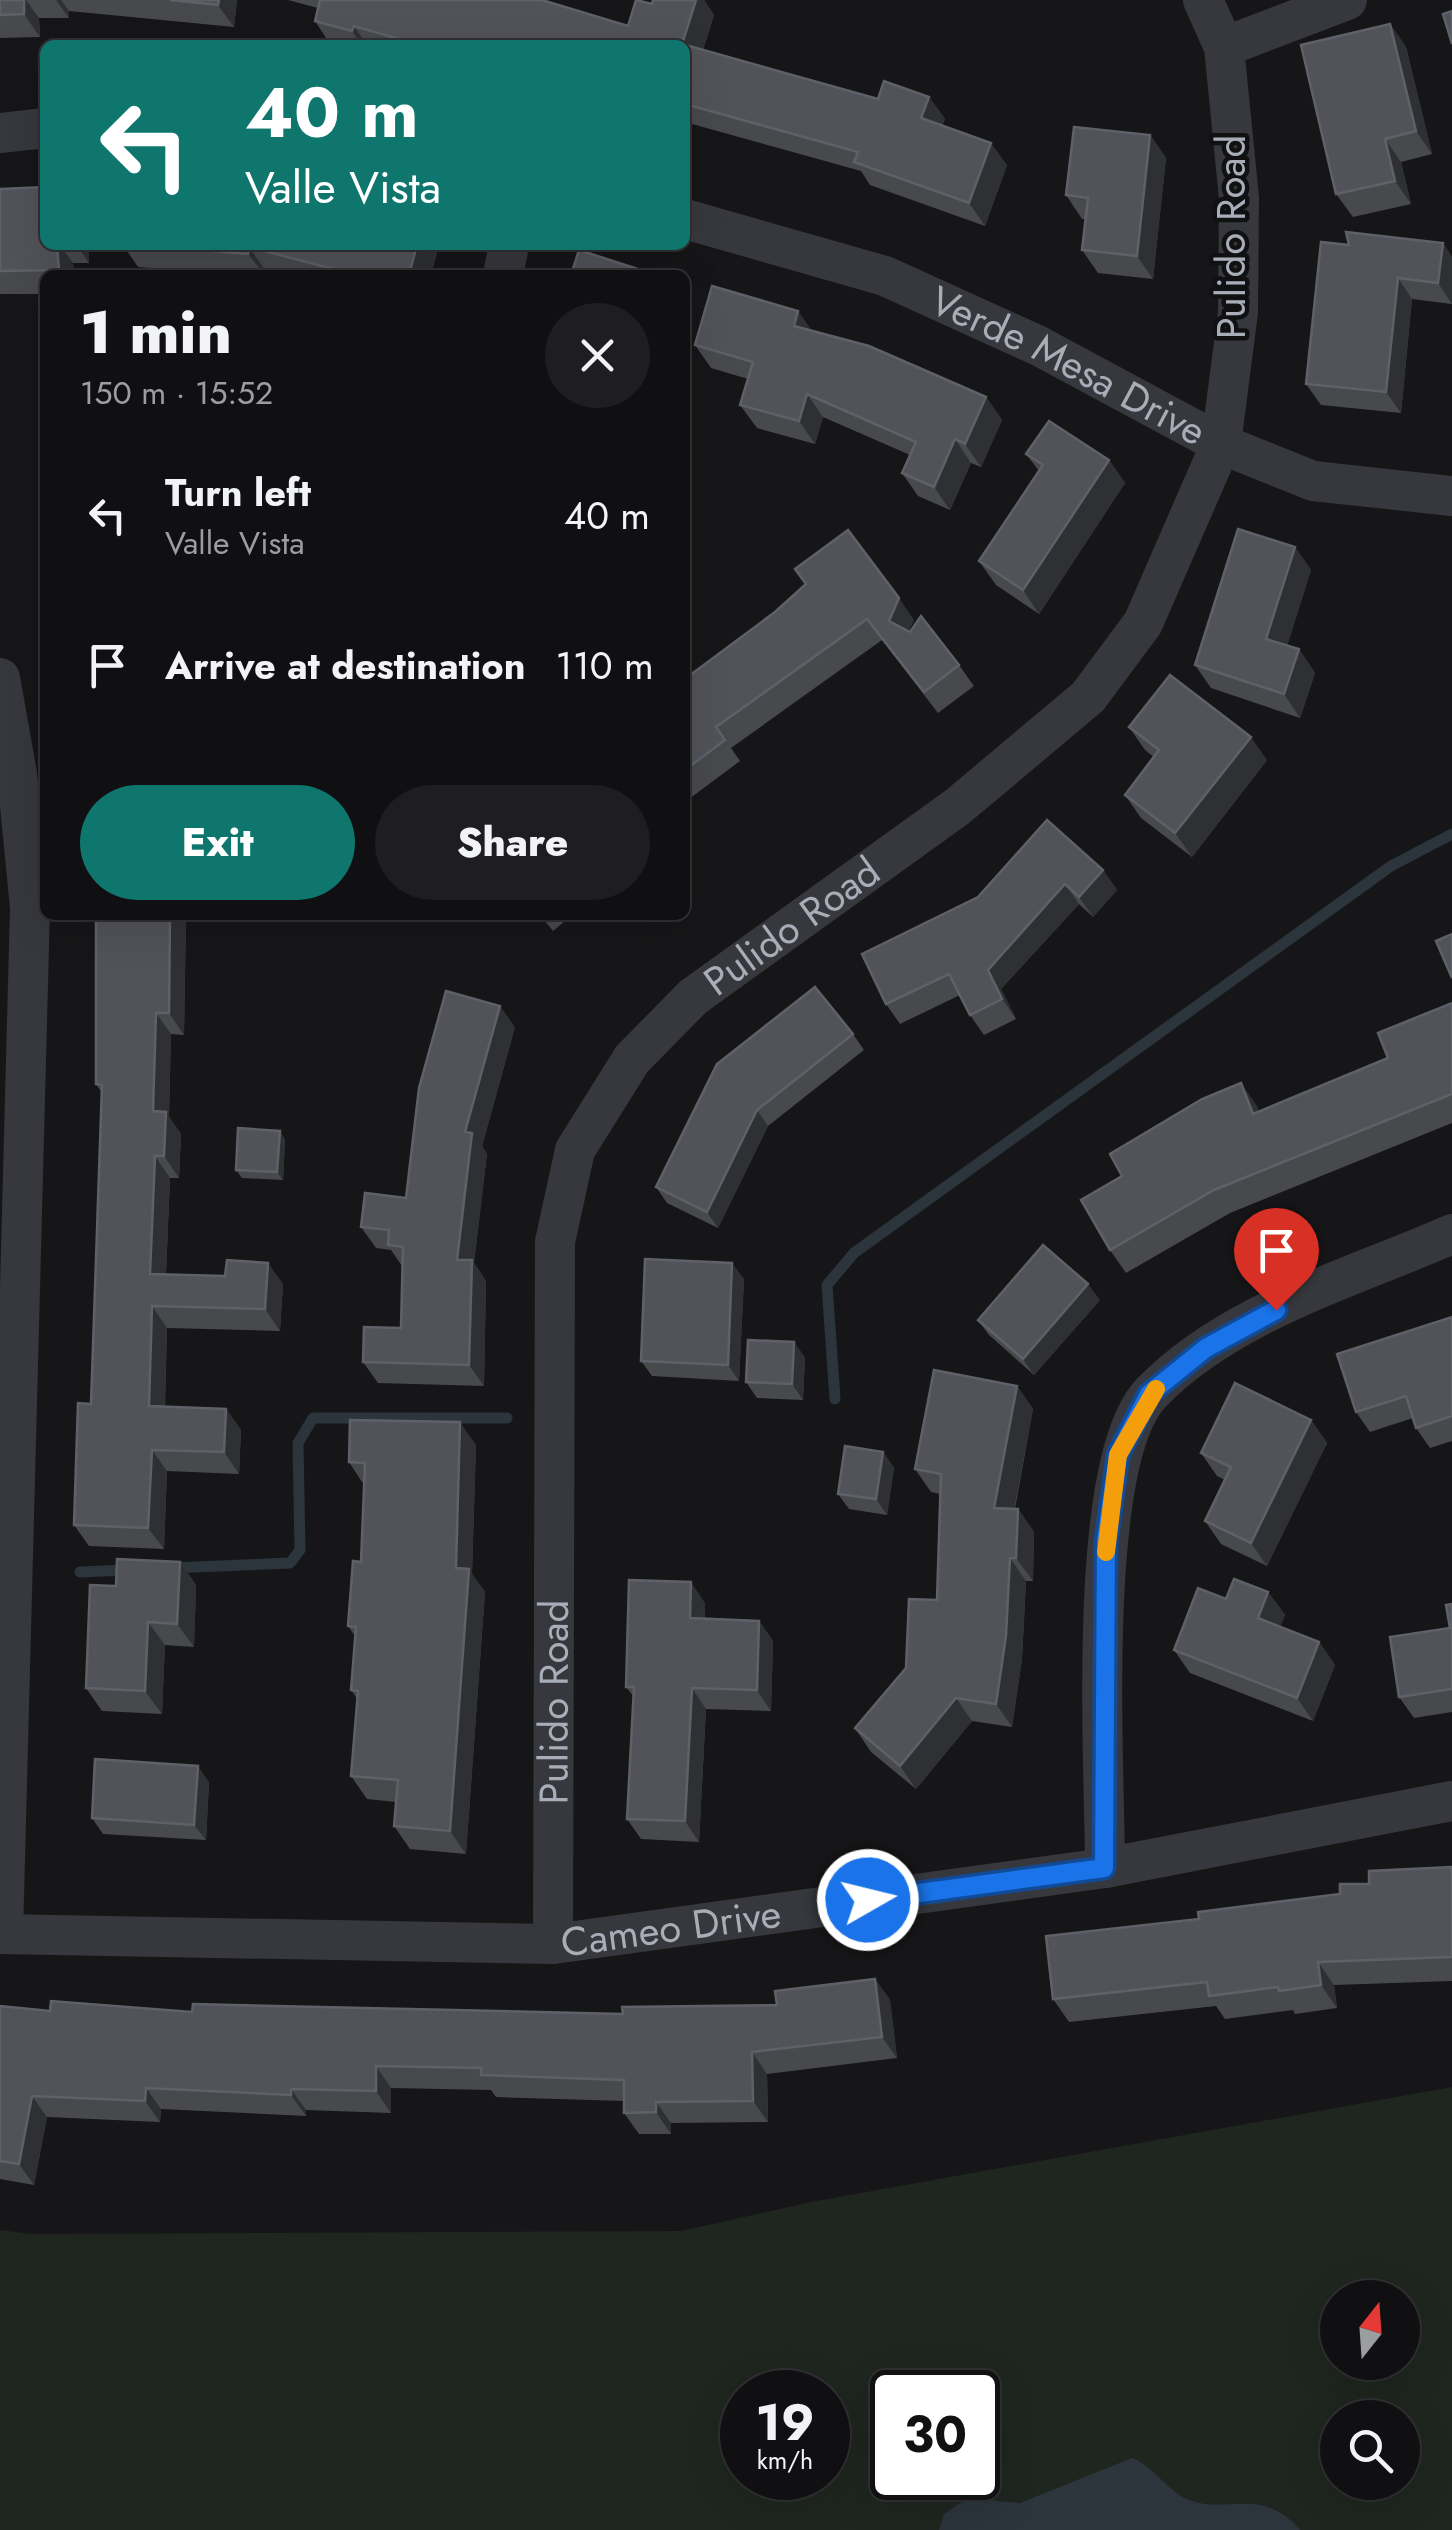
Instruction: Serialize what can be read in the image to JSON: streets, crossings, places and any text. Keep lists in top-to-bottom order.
{
  "streets": {
    "street": ["Pulido Road", "Verde Mesa Drive", "Cameo Drive"]
  },
  "crossings": [
    ["Pulido Road", "Verde Mesa Drive"],
    ["Pulido Road", "Cameo Drive"]
  ],
  "north": "top",
  "page": {
    "turn": ["40 m", "Valle Vista"],
    "heading": ["1 min", "150 m · 15:52"],
    "list": [
      {
        "name": "Turn left",
        "note": "Valle Vista",
        "value": "40 m"
      },
      {
        "name": "Arrive at destination",
        "value": "110 m"
      }
    ],
    "buttons": ["Exit", "Share"],
    "speed": "19 km/h",
    "limit": "30"
  }
}
